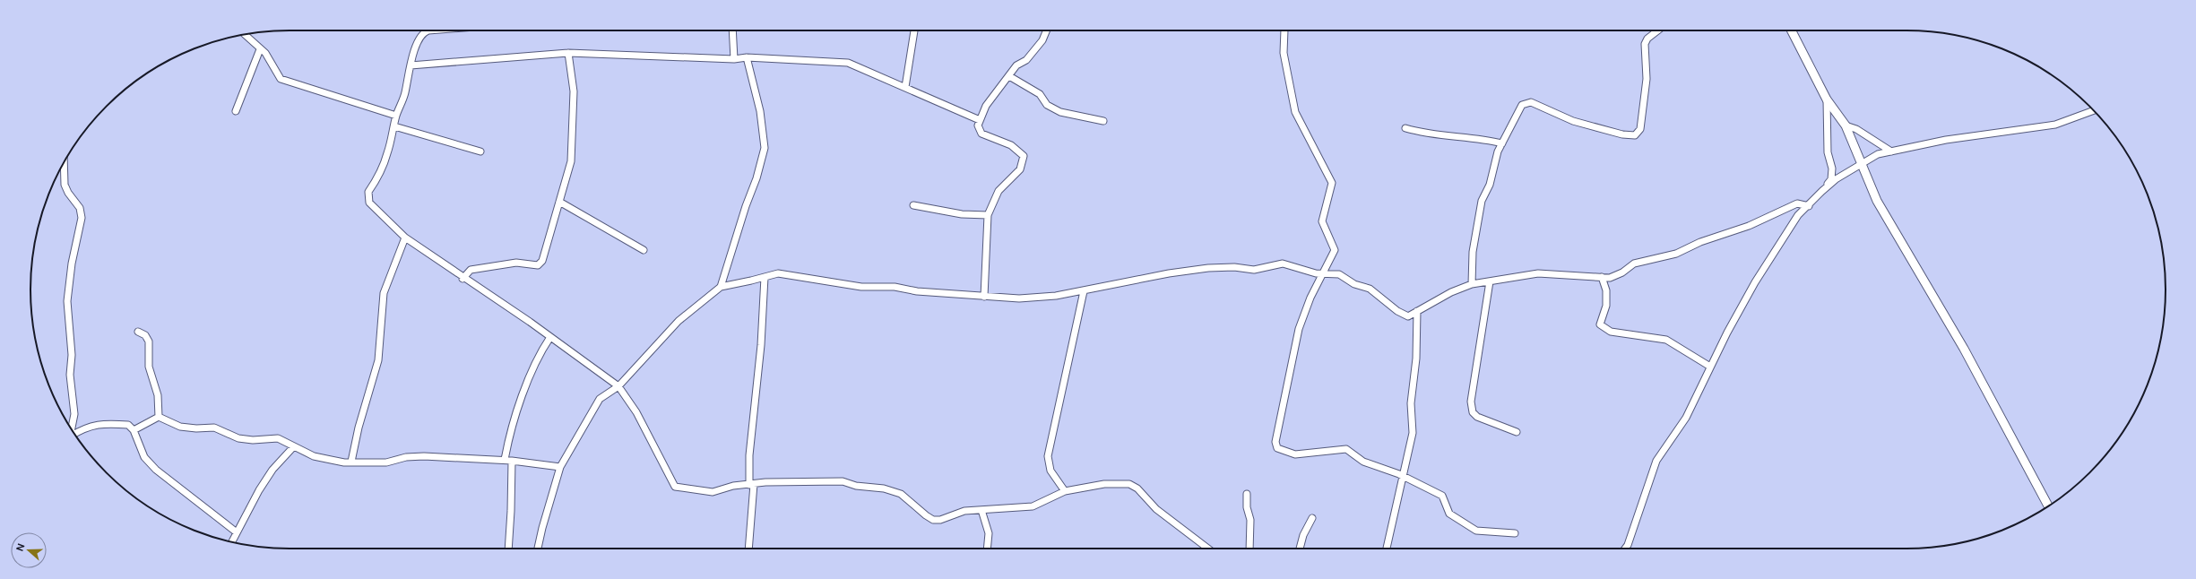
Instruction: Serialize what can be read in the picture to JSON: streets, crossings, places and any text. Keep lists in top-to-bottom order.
{
  "north": "left"
}
